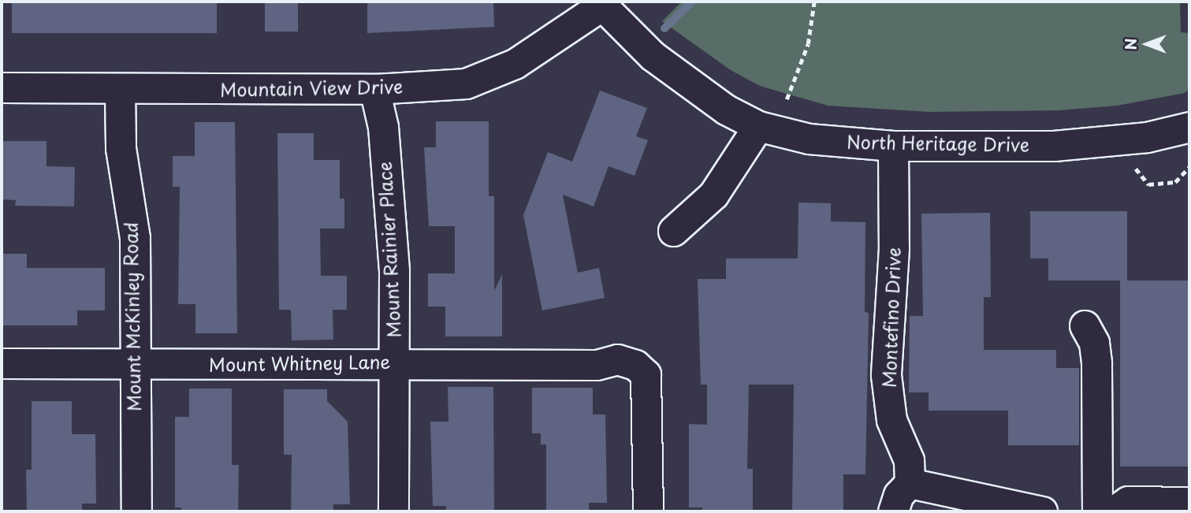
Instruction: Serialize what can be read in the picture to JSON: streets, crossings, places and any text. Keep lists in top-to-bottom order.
{
  "streets": {
    "street": [
      "Mountain View Drive",
      "North Heritage Drive",
      "Mount Rainier Place",
      "Mount McKinley Road",
      "Montefino Drive",
      "Mount Whitney Lane"
    ]
  },
  "crossings": [
    ["Mountain View Drive", "North Heritage Drive"],
    ["Mountain View Drive", "Mount Rainier Place"],
    ["Mountain View Drive", "Mount McKinley Road"],
    ["North Heritage Drive", "Montefino Drive"],
    ["Mount Rainier Place", "Mount Whitney Lane"],
    ["Mount McKinley Road", "Mount Whitney Lane"]
  ],
  "north": "left"
}
